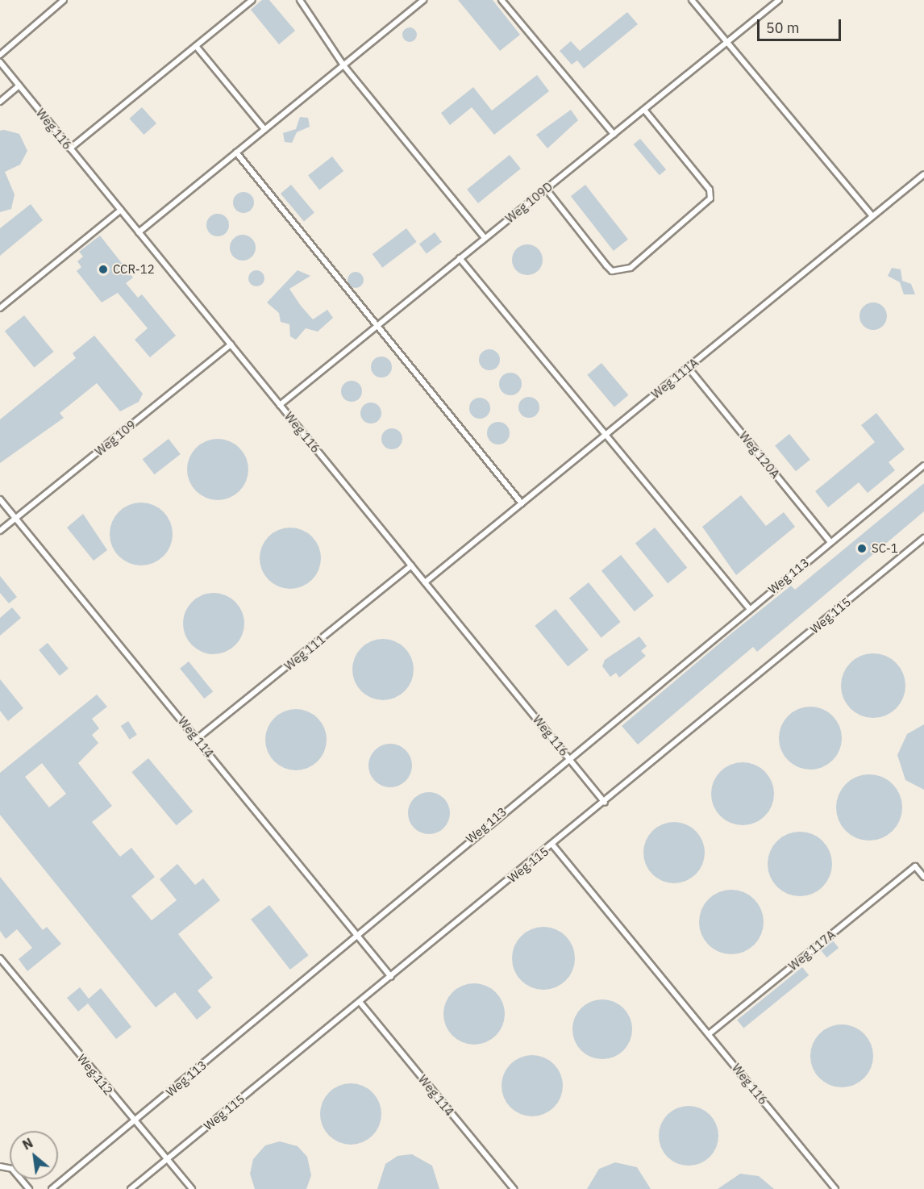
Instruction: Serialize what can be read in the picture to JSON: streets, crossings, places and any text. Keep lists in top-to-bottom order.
{
  "streets": {
    "lane": [
      "Weg 116",
      "Weg 109D",
      "Weg 111A",
      "Weg 109",
      "Weg 120A",
      "Weg 113",
      "Weg 115",
      "Weg 111",
      "Weg 114",
      "Weg 117A",
      "Weg 112"
    ]
  },
  "crossings": [
    ["Weg 116", "Weg 109D"],
    ["Weg 116", "Weg 111A"],
    ["Weg 116", "Weg 109"],
    ["Weg 116", "Weg 113"],
    ["Weg 116", "Weg 115"],
    ["Weg 116", "Weg 111"],
    ["Weg 116", "Weg 117A"],
    ["Weg 111A", "Weg 120A"],
    ["Weg 109", "Weg 114"],
    ["Weg 120A", "Weg 113"],
    ["Weg 113", "Weg 114"],
    ["Weg 113", "Weg 112"],
    ["Weg 115", "Weg 114"],
    ["Weg 115", "Weg 112"],
    ["Weg 111", "Weg 114"]
  ],
  "places": ["CCR-12", "SC-1"],
  "scale_bar": "50 m",
  "north": "top left"
}
